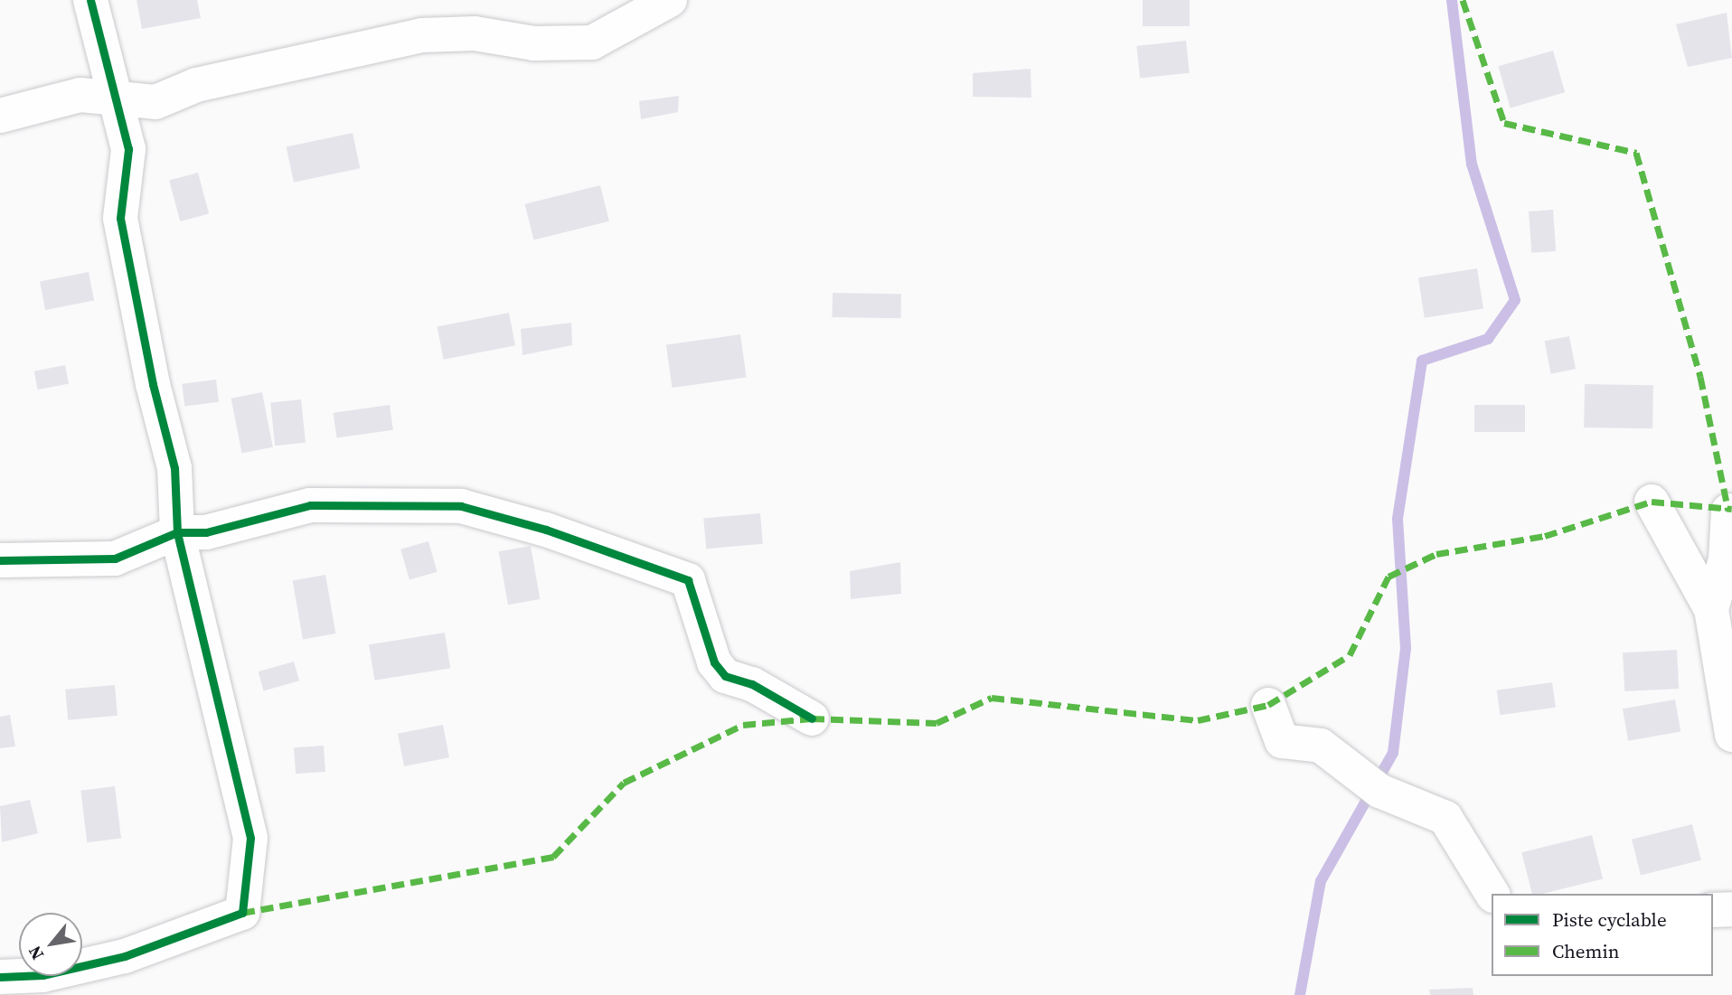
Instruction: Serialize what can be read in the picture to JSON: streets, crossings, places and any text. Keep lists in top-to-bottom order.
{
  "legend": ["Piste cyclable", "Chemin"],
  "north": "bottom left"
}
